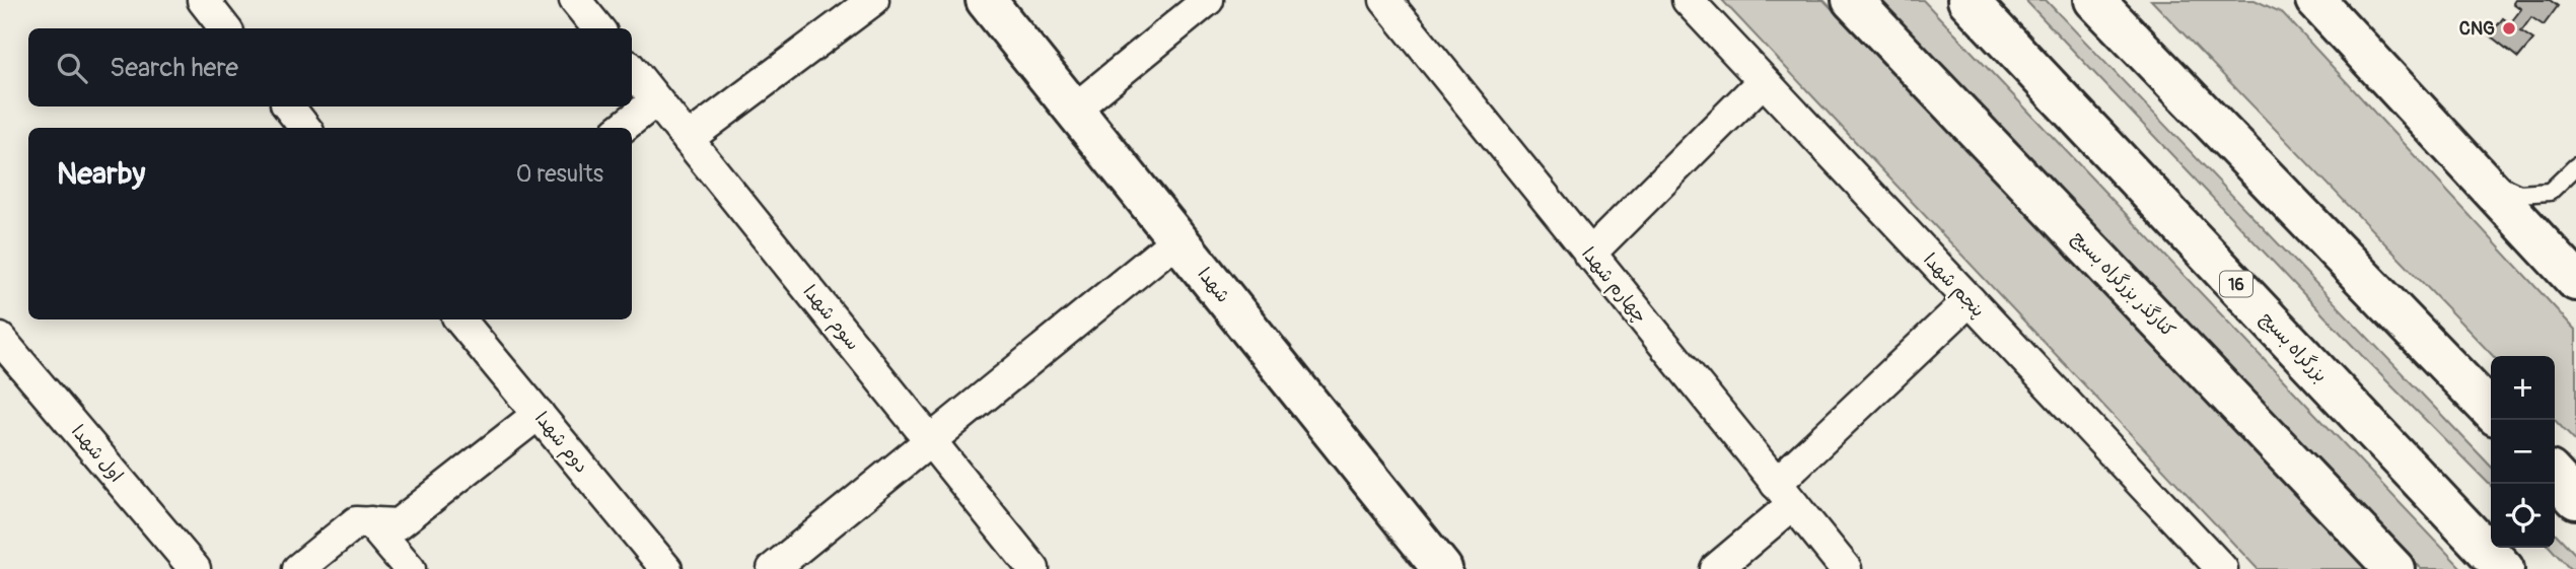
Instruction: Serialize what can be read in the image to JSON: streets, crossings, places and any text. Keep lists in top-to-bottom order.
{
  "streets": {
    "main road": [
      "کنارگذر بزرگراه بسیج",
      "16",
      "شهدا",
      "بزرگراه بسیج"
    ],
    "street": [
      "چهارم شهدا",
      "پنجم شهدا",
      "سوم شهدا",
      "دوم شهدا",
      "اول شهدا"
    ]
  },
  "places": ["CNG"],
  "page": {
    "search": "Search here",
    "heading": ["Nearby", "0 results"],
    "map_buttons": ["+", "−"]
  }
}
